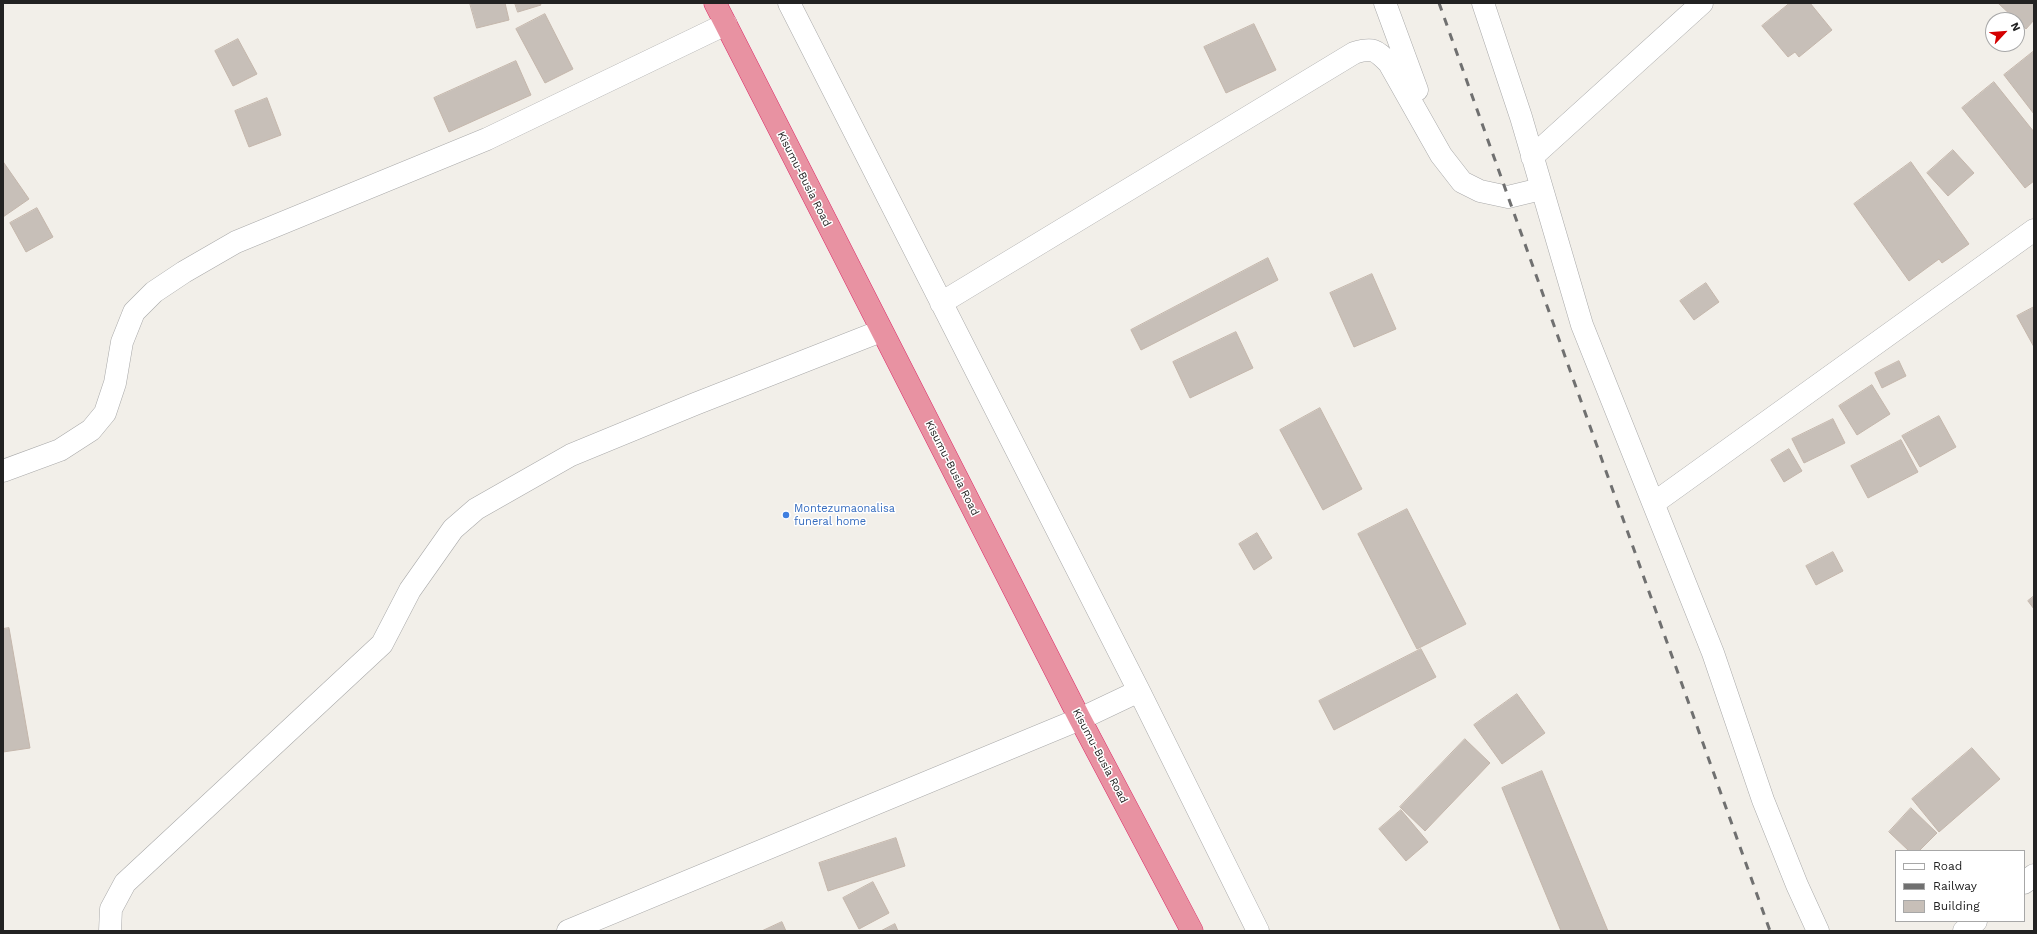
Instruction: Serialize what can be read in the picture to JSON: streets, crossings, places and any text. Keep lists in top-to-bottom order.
{
  "streets": {
    "highway": ["Kisumu-Busia Road"]
  },
  "places": ["Montezumaonalisa funeral home"],
  "legend": ["Road", "Railway", "Building"],
  "north": "top right"
}
